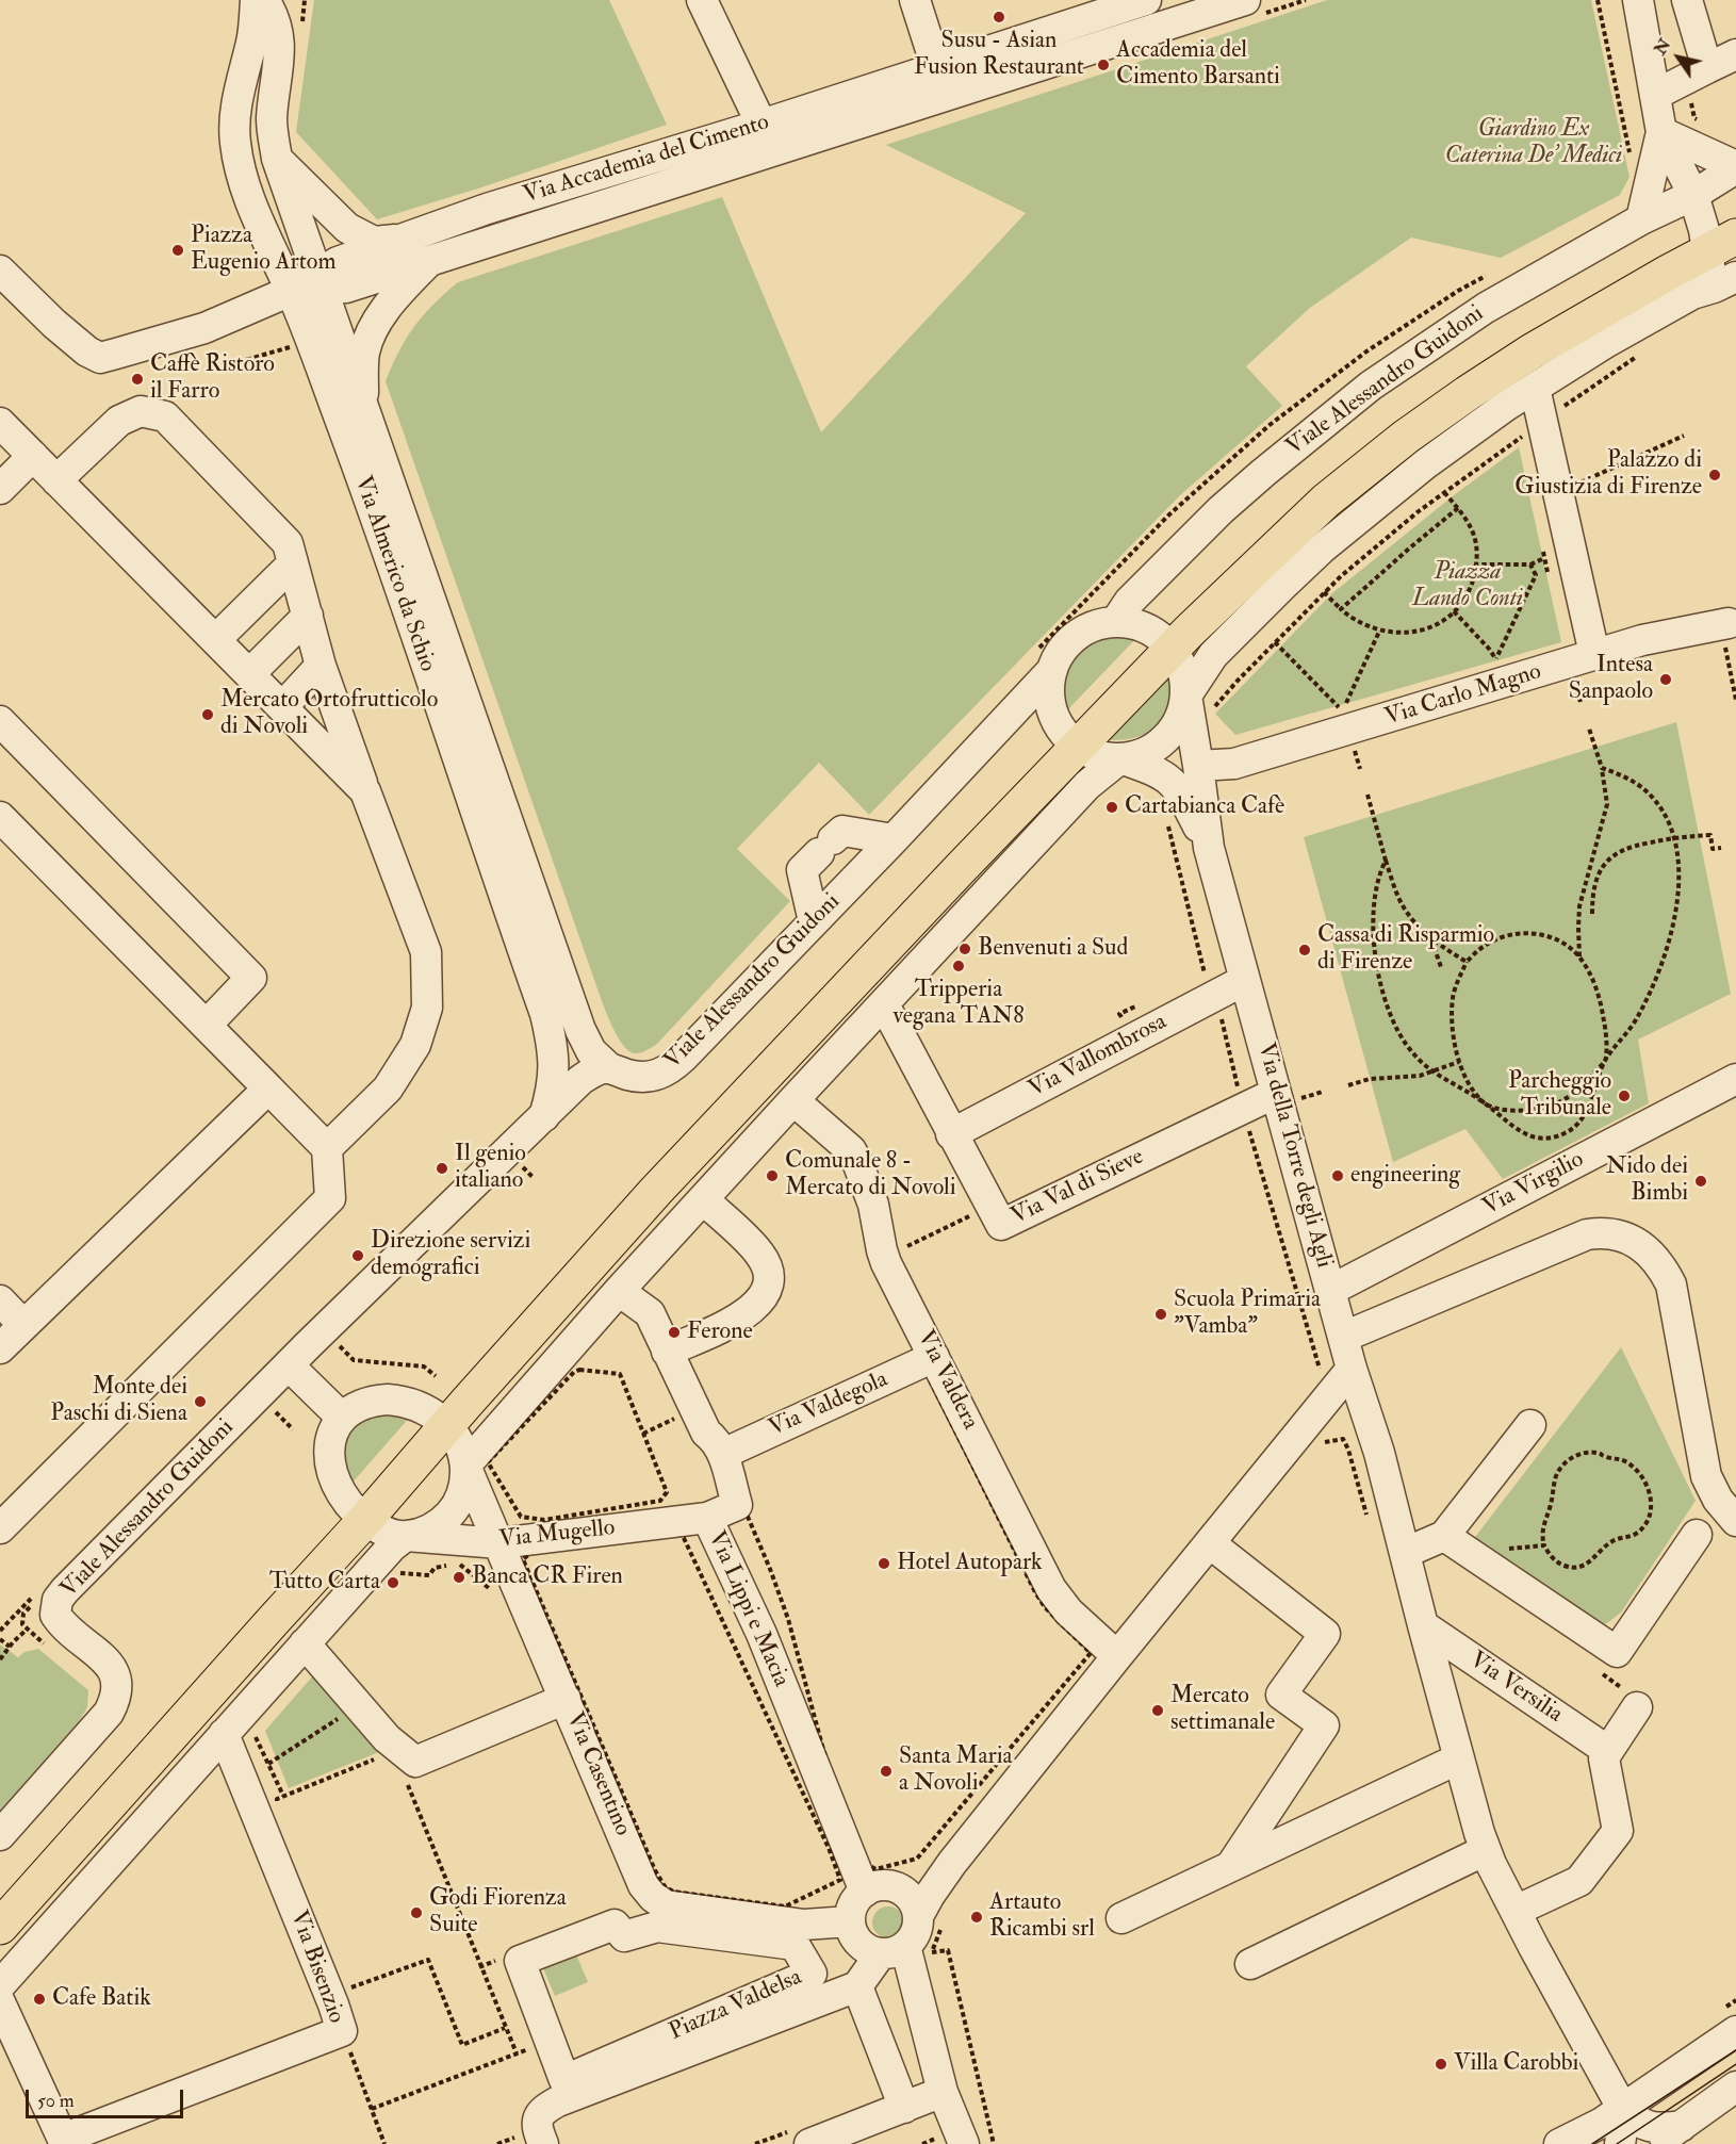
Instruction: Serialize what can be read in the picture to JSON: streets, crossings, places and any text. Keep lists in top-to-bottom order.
{
  "streets": {
    "main road": ["Viale Alessandro Guidoni"],
    "street": [
      "Via Accademia del Cimento",
      "Via Almerico da Schio",
      "Via Carlo Magno",
      "Via Vallombrosa",
      "Via della Torre degli Agli",
      "Via Virgilio",
      "Via Val di Sieve",
      "Via Valdera",
      "Via Valdegola",
      "Via Mugello",
      "Via Lippi e Macia",
      "Via Versilia",
      "Via Casentino",
      "Via Bisenzio",
      "Piazza Valdelsa"
    ]
  },
  "crossings": [
    ["Via Accademia del Cimento", "Via Almerico da Schio"],
    ["Viale Alessandro Guidoni", "Via Almerico da Schio"],
    ["Via Carlo Magno", "Via della Torre degli Agli"],
    ["Via Vallombrosa", "Via della Torre degli Agli"],
    ["Via Vallombrosa", "Via Val di Sieve"],
    ["Via della Torre degli Agli", "Via Virgilio"],
    ["Via della Torre degli Agli", "Via Val di Sieve"],
    ["Via della Torre degli Agli", "Via Versilia"],
    ["Via Valdera", "Via Valdegola"],
    ["Via Valdegola", "Via Lippi e Macia"],
    ["Via Mugello", "Via Lippi e Macia"],
    ["Via Mugello", "Via Casentino"],
    ["Via Lippi e Macia", "Via Casentino"]
  ],
  "parks": ["Giardino Ex Caterina De' Medici", "Piazza Lando Conti"],
  "places": [
    "Susu - Asian Fusion Restaurant",
    "Accademia del Cimento Barsanti",
    "Piazza Eugenio Artom",
    "Caffè Ristoro il Farro",
    "Palazzo di Giustizia di Firenze",
    "Intesa Sanpaolo",
    "Mercato Ortofrutticolo di Novoli",
    "Cartabianca Cafè",
    "Benvenuti a Sud",
    "Cassa di Risparmio di Firenze",
    "Tripperia vegana TAN8",
    "Parcheggio Tribunale",
    "Il genio italiano",
    "Comunale 8 - Mercato di Novoli",
    "engineering",
    "Nido dei Bimbi",
    "Direzione servizi demografici",
    "Scuola Primaria \"Vamba\"",
    "Ferone",
    "Monte dei Paschi di Siena",
    "Hotel Autopark",
    "Banca CR Firen",
    "Tutto Carta",
    "Mercato settimanale",
    "Santa Maria a Novoli",
    "Godi Fiorenza Suite",
    "Artauto Ricambi srl",
    "Cafe Batik",
    "Villa Carobbi"
  ],
  "scale_bar": "50 m",
  "north": "top left"
}
